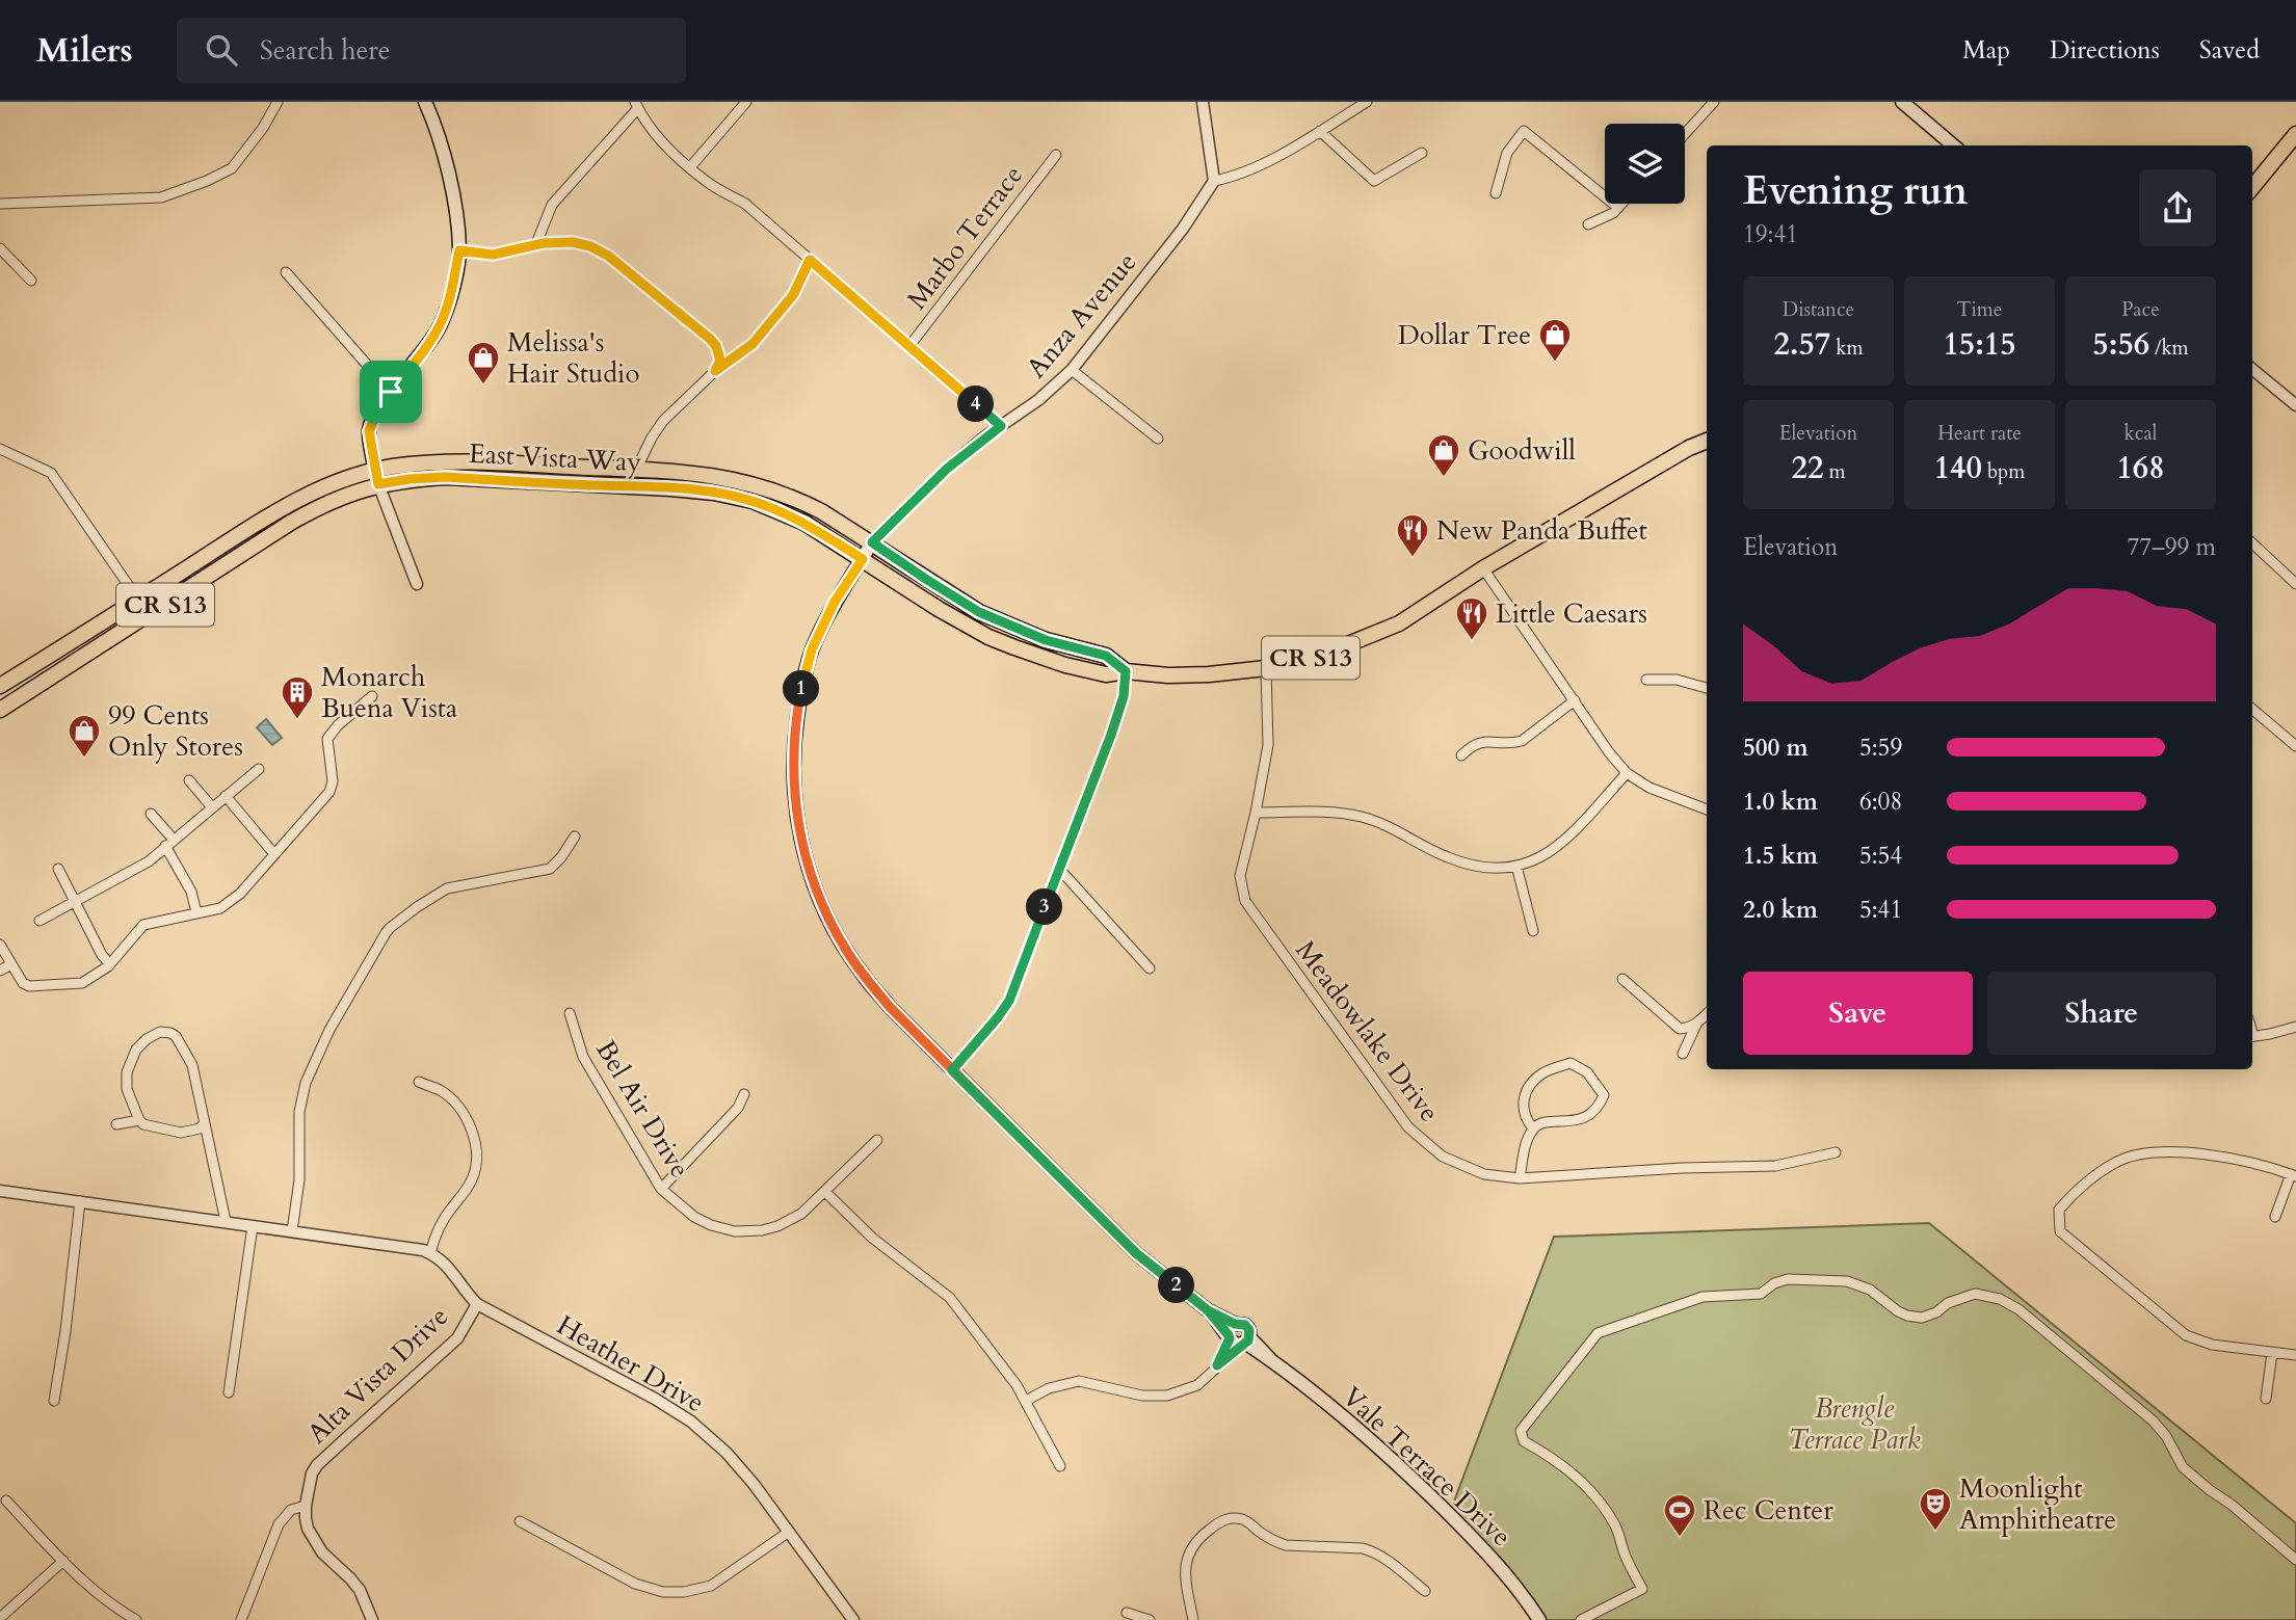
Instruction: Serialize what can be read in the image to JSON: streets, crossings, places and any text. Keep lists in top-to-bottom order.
{
  "streets": {
    "main road": ["East Vista Way", "CR S13", "Vale Terrace Drive"],
    "street": [
      "Marbo Terrace",
      "Anza Avenue",
      "Meadowlake Drive",
      "Bel Air Drive",
      "Heather Drive",
      "Alta Vista Drive"
    ]
  },
  "crossings": [
    ["Anza Avenue", "East Vista Way"],
    ["Anza Avenue", "Vale Terrace Drive"],
    ["East Vista Way", "Meadowlake Drive"],
    ["East Vista Way", "Vale Terrace Drive"],
    ["Heather Drive", "Alta Vista Drive"]
  ],
  "parks": ["Brengle Terrace Park"],
  "places": {
    "shop": [
      "Dollar Tree",
      "Melissa's Hair Studio",
      "Goodwill",
      "99 Cents Only Stores"
    ],
    "restaurant": ["New Panda Buffet", "Little Caesars"],
    "building": ["Monarch Buena Vista"],
    "theatre": ["Moonlight Amphitheatre"],
    "sports": ["Rec Center"]
  },
  "page": {
    "header": "Milers",
    "search": "Search here",
    "nav": ["Map", "Directions", "Saved"],
    "heading": ["Evening run", "19:41"],
    "stats": [
      ["Distance", "2.57 km"],
      ["Time", "15:15"],
      ["Pace", "5:56 /km"],
      ["Elevation", "22 m"],
      ["Heart rate", "140 bpm"],
      ["kcal", "168"]
    ],
    "pins": [
      "4",
      "1",
      "3",
      "2"
    ],
    "chart": ["Elevation", "77–99 m"],
    "list": [
      {
        "name": "500 m",
        "note": "5:59"
      },
      {
        "name": "1.0 km",
        "note": "6:08"
      },
      {
        "name": "1.5 km",
        "note": "5:54"
      },
      {
        "name": "2.0 km",
        "note": "5:41"
      }
    ],
    "buttons": ["Save", "Share"]
  }
}
